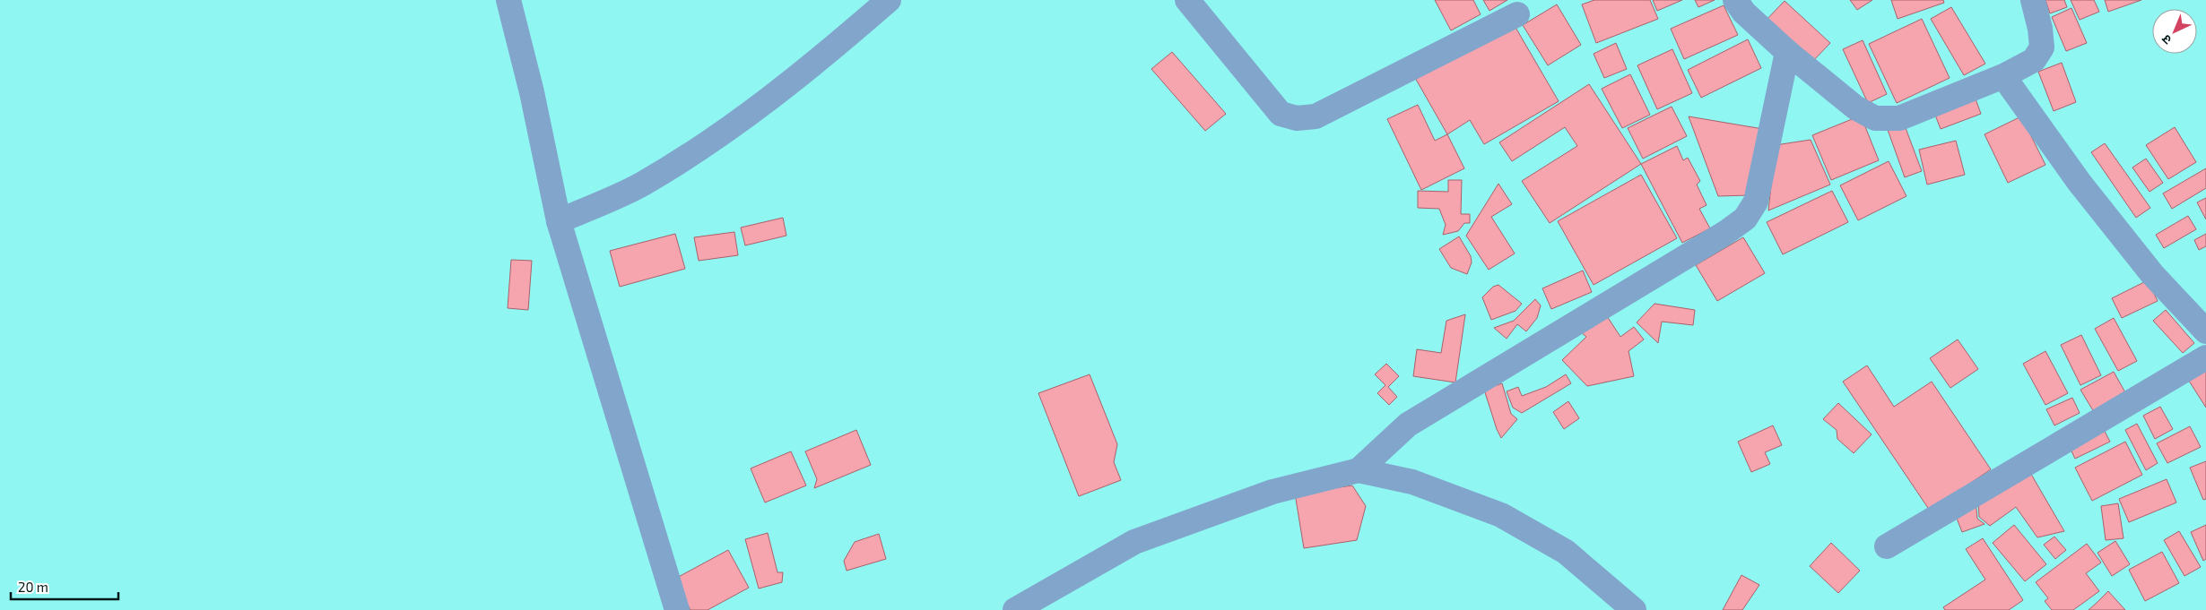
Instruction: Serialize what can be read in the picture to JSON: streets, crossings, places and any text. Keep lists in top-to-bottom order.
{
  "scale_bar": "20 m",
  "north": "bottom left"
}
